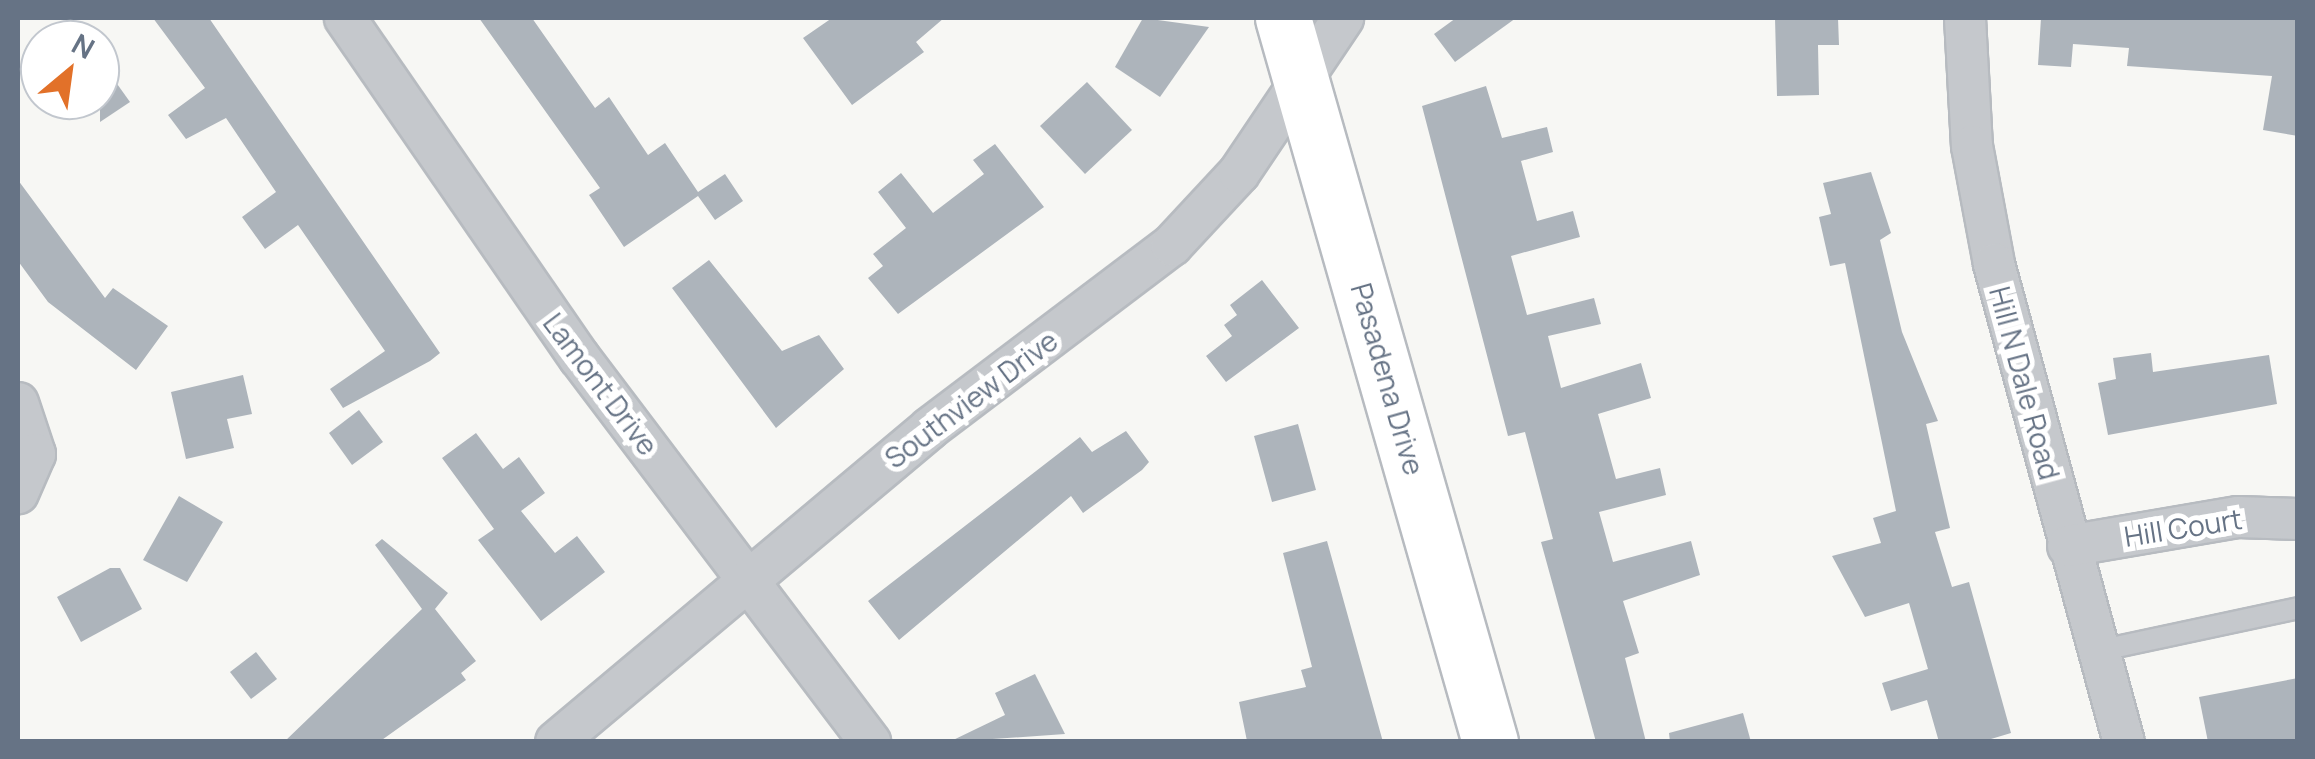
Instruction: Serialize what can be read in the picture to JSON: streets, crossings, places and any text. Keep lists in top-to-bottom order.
{
  "streets": {
    "street": [
      "Pasadena Drive",
      "Hill N Dale Road",
      "Lamont Drive",
      "Southview Drive",
      "Hill Court"
    ]
  },
  "crossings": [
    ["Pasadena Drive", "Southview Drive"],
    ["Hill N Dale Road", "Hill Court"],
    ["Lamont Drive", "Southview Drive"]
  ],
  "north": "top right"
}
